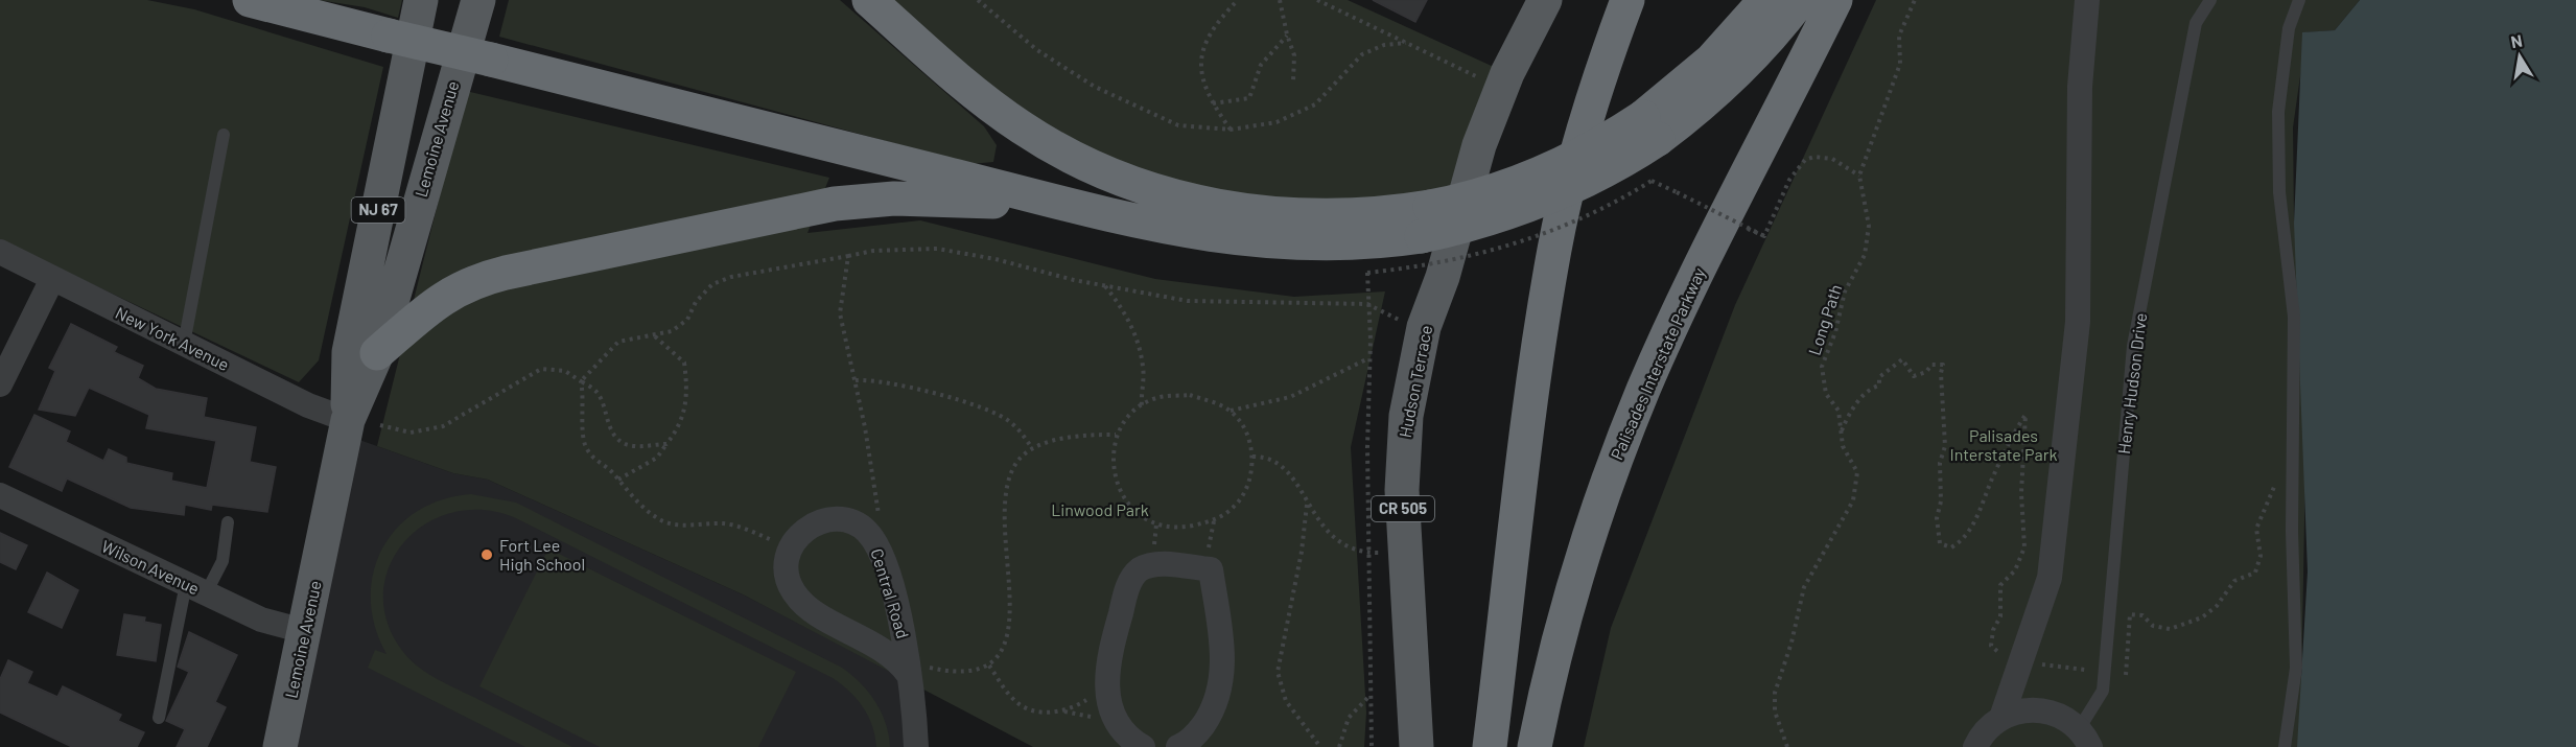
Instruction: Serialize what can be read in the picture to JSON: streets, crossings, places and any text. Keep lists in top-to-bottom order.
{
  "streets": {
    "highway": ["Palisades Interstate Parkway"],
    "main road": [
      "Lemoine Avenue",
      "NJ 67",
      "Hudson Terrace",
      "CR 505"
    ],
    "street": [
      "New York Avenue",
      "Henry Hudson Drive",
      "Wilson Avenue",
      "Central Road"
    ],
    "path": ["Long Path"]
  },
  "crossings": [
    ["Lemoine Avenue", "New York Avenue"],
    ["Lemoine Avenue", "Wilson Avenue"]
  ],
  "parks": ["Palisades Interstate Park", "Linwood Park"],
  "places": ["Fort Lee High School"],
  "north": "top"
}
